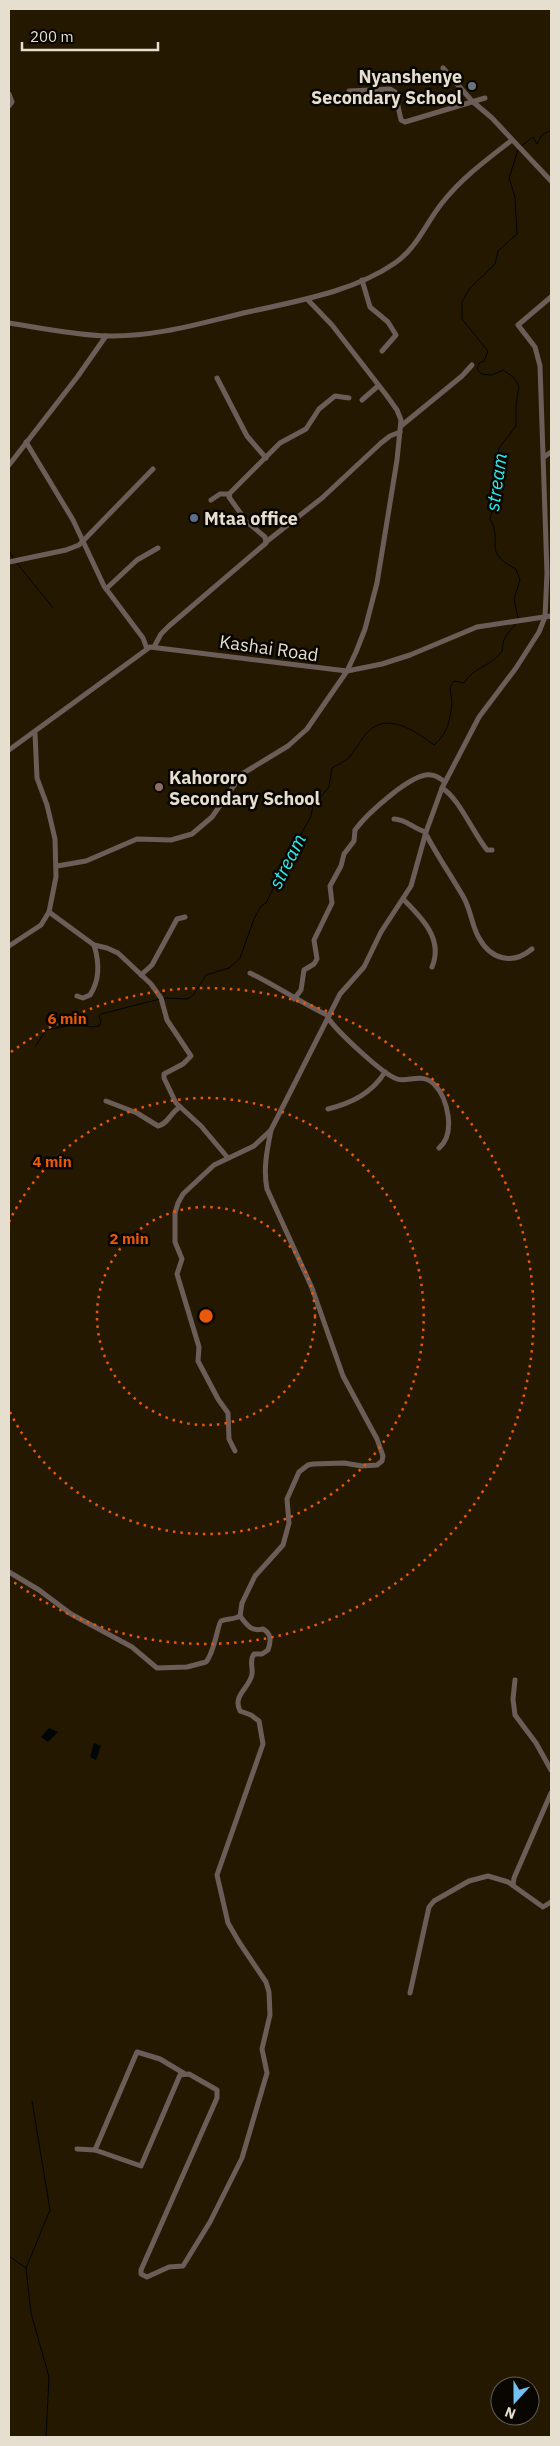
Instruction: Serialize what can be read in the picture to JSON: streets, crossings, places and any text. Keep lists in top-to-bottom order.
{
  "streets": {
    "street": ["Kashai Road"]
  },
  "water": ["stream"],
  "places": ["Nyanshenye Secondary School", "Mtaa office", "Kahororo Secondary School"],
  "scale_bar": "200 m",
  "north": "bottom",
  "rings": ["6 min", "4 min", "2 min"]
}
